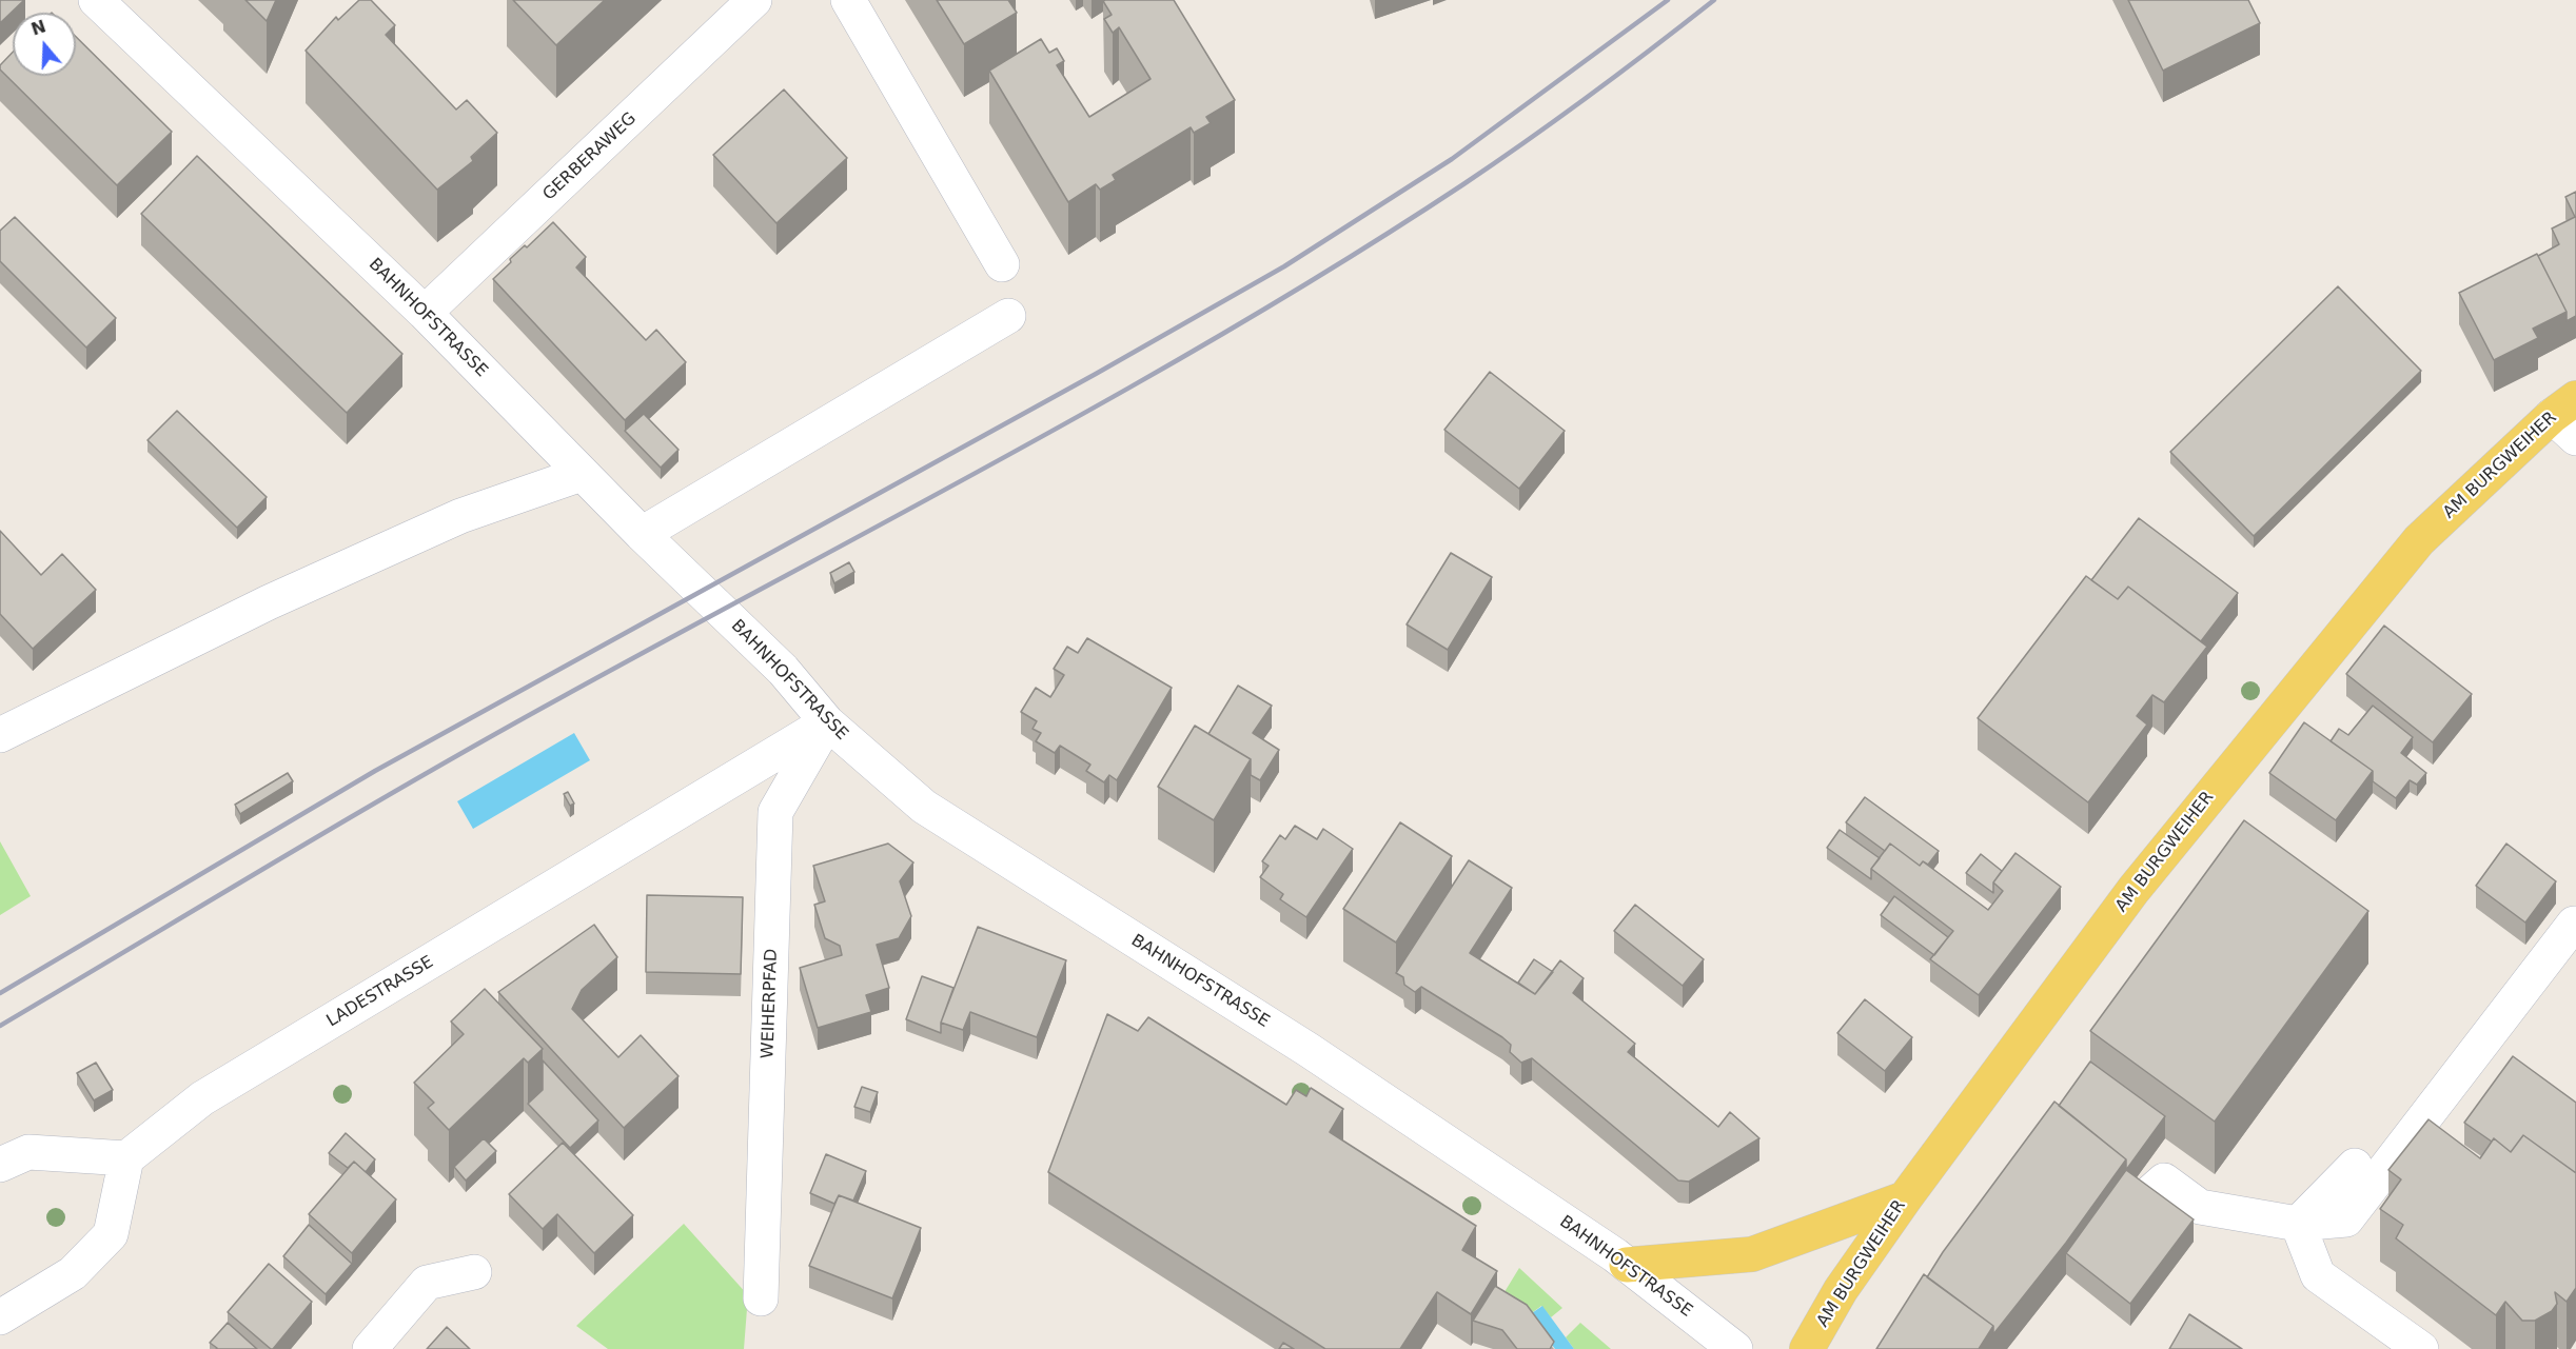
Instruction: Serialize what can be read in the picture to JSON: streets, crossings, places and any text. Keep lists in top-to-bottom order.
{
  "streets": {
    "main road": ["AM BURGWEIHER"],
    "street": [
      "GERBERAWEG",
      "BAHNHOFSTRASSE",
      "LADESTRASSE",
      "WEIHERPFAD"
    ]
  },
  "crossings": [
    ["GERBERAWEG", "BAHNHOFSTRASSE"],
    ["BAHNHOFSTRASSE", "LADESTRASSE"],
    ["BAHNHOFSTRASSE", "WEIHERPFAD"],
    ["LADESTRASSE", "WEIHERPFAD"]
  ],
  "north": "top"
}
